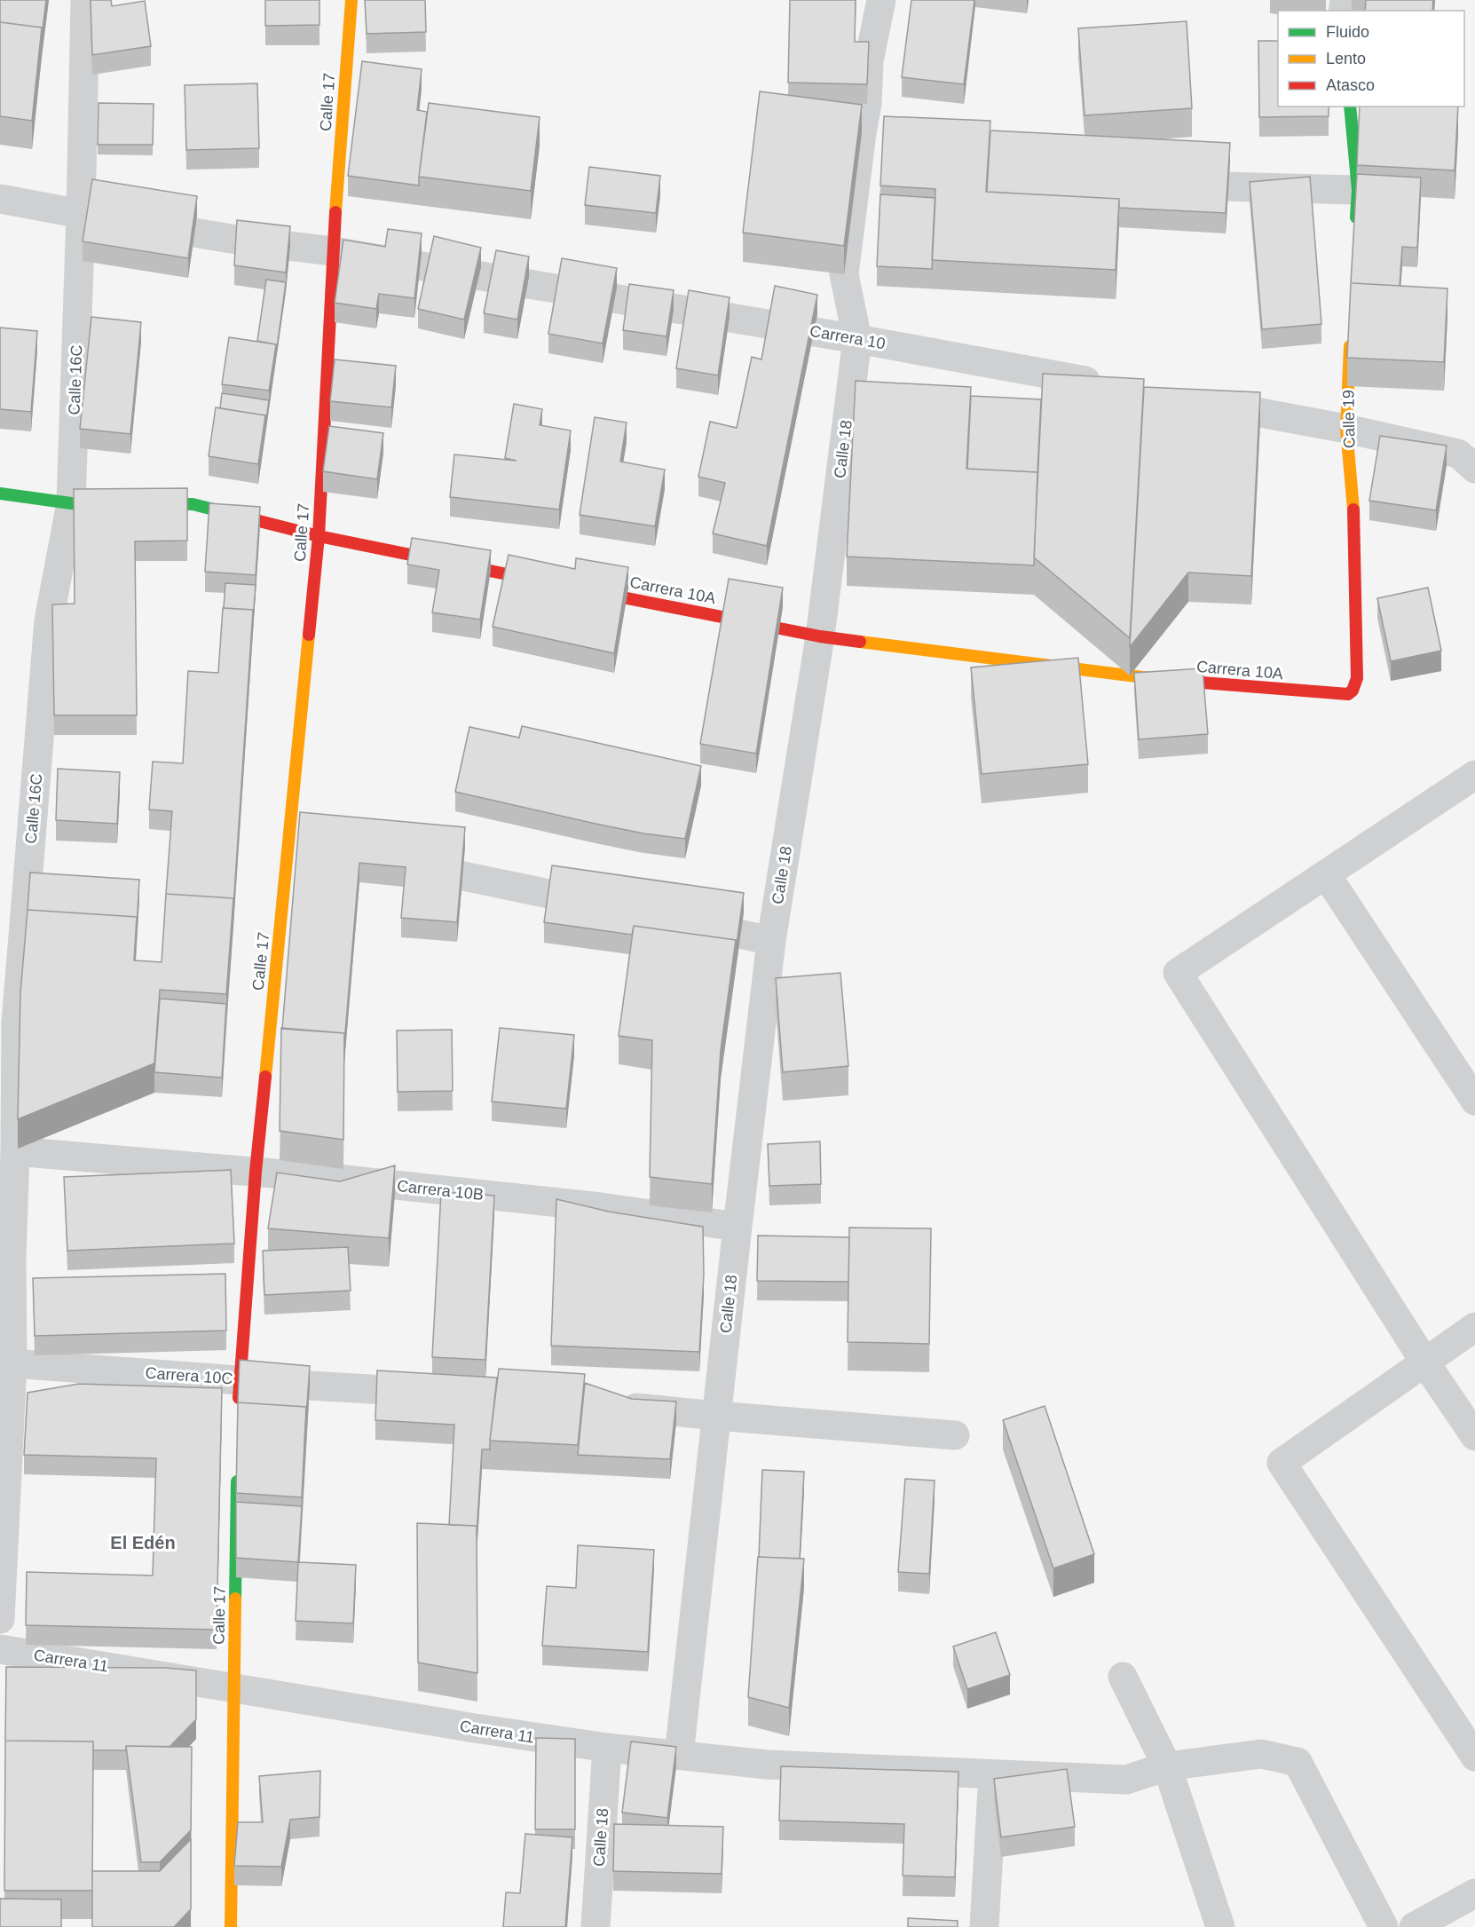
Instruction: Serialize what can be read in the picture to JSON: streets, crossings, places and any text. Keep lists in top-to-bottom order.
{
  "streets": {
    "street": [
      "Calle 17",
      "Carrera 10",
      "Calle 16C",
      "Calle 19",
      "Calle 18",
      "Carrera 10A",
      "Carrera 10B",
      "Carrera 10C",
      "Carrera 11"
    ]
  },
  "crossings": [
    ["Calle 17", "Carrera 10"],
    ["Calle 17", "Carrera 10B"],
    ["Calle 17", "Carrera 10C"],
    ["Calle 17", "Carrera 11"],
    ["Carrera 10", "Calle 16C"],
    ["Carrera 10", "Calle 18"],
    ["Calle 16C", "Carrera 10B"],
    ["Calle 16C", "Carrera 10C"],
    ["Calle 19", "Carrera 10A"],
    ["Calle 18", "Carrera 10A"],
    ["Calle 18", "Carrera 10B"],
    ["Calle 18", "Carrera 11"]
  ],
  "districts": ["El Edén"],
  "legend": ["Fluido", "Lento", "Atasco"]
}
